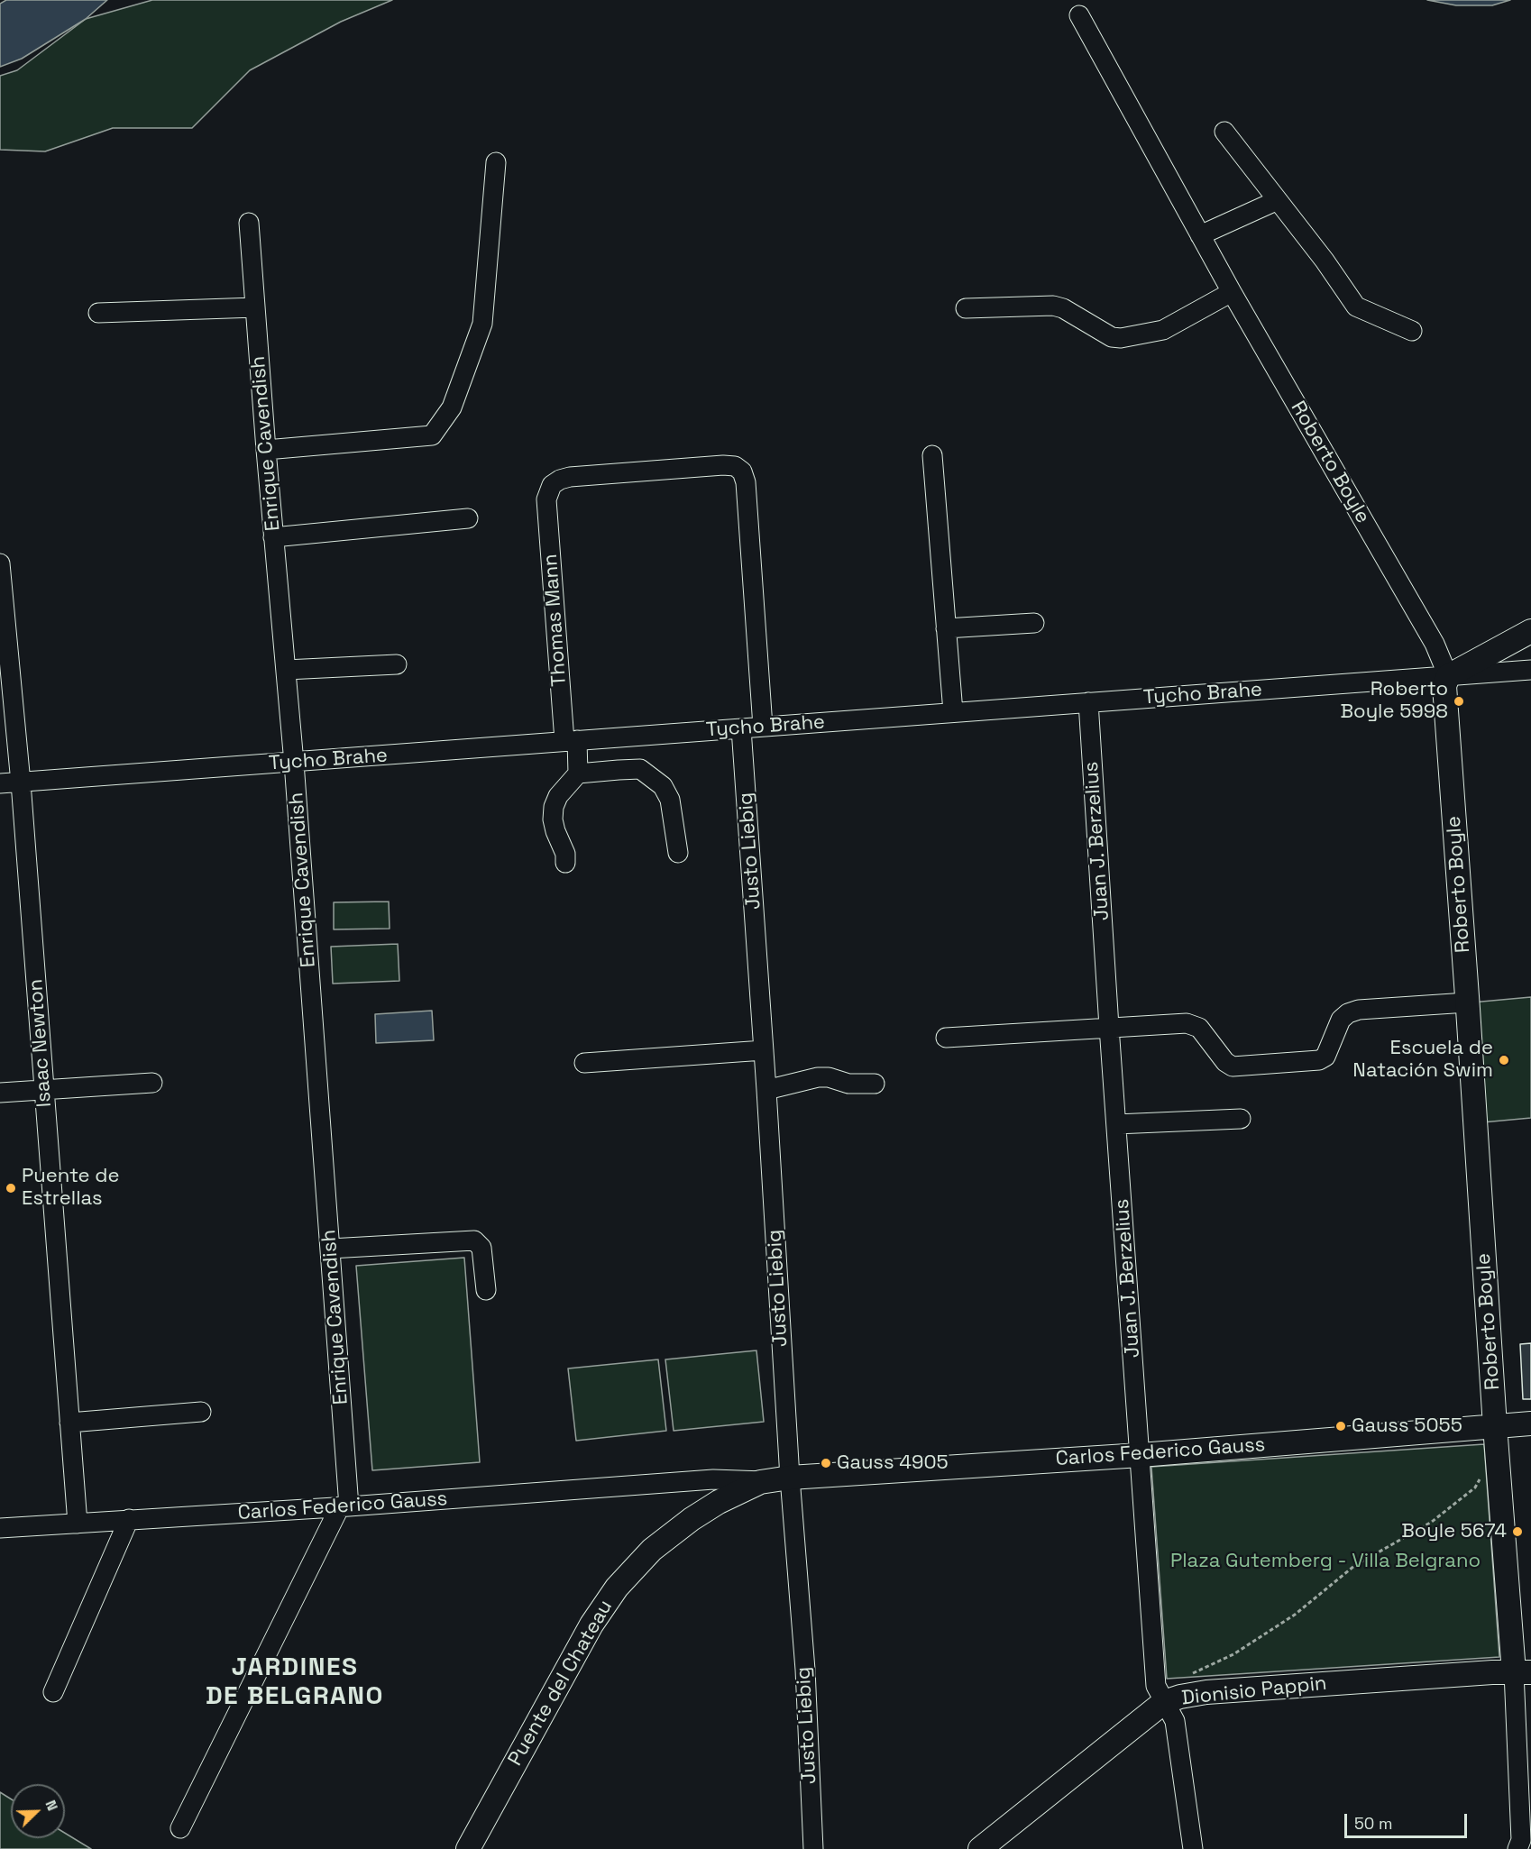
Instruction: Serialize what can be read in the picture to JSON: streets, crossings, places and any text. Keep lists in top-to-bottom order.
{
  "streets": {
    "main road": [
      "Roberto Boyle",
      "Carlos Federico Gauss",
      "Puente del Chateau",
      "Dionisio Pappin"
    ],
    "street": [
      "Enrique Cavendish",
      "Thomas Mann",
      "Tycho Brahe",
      "Juan J. Berzelius",
      "Justo Liebig",
      "Isaac Newton"
    ]
  },
  "crossings": [
    ["Enrique Cavendish", "Tycho Brahe"],
    ["Enrique Cavendish", "Carlos Federico Gauss"],
    ["Roberto Boyle", "Tycho Brahe"],
    ["Roberto Boyle", "Carlos Federico Gauss"],
    ["Roberto Boyle", "Dionisio Pappin"],
    ["Thomas Mann", "Tycho Brahe"],
    ["Tycho Brahe", "Juan J. Berzelius"],
    ["Tycho Brahe", "Justo Liebig"],
    ["Tycho Brahe", "Isaac Newton"],
    ["Juan J. Berzelius", "Carlos Federico Gauss"],
    ["Juan J. Berzelius", "Dionisio Pappin"],
    ["Justo Liebig", "Carlos Federico Gauss"],
    ["Justo Liebig", "Puente del Chateau"],
    ["Isaac Newton", "Carlos Federico Gauss"],
    ["Carlos Federico Gauss", "Puente del Chateau"]
  ],
  "districts": ["JARDINES DE BELGRANO"],
  "parks": ["Plaza Gutemberg - Villa Belgrano"],
  "places": [
    "Roberto Boyle 5998",
    "Escuela de Natación Swim",
    "Puente de Estrellas",
    "Gauss 5055",
    "Gauss 4905",
    "Boyle 5674"
  ],
  "scale_bar": "50 m",
  "north": "top right"
}
